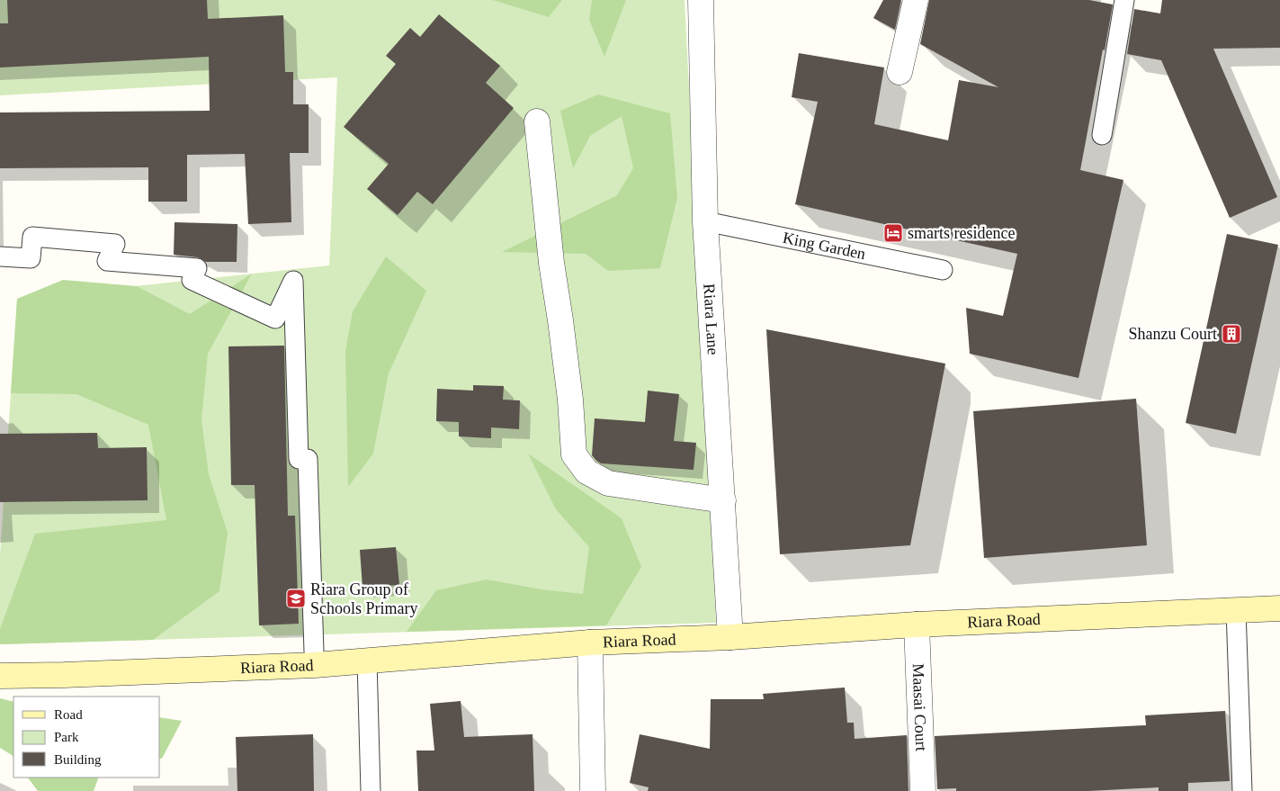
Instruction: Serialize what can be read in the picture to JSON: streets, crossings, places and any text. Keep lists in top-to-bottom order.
{
  "streets": {
    "street": ["Riara Lane", "Riara Road", "Maasai Court"],
    "lane": ["King Garden"]
  },
  "crossings": [
    ["King Garden", "Riara Lane"],
    ["Riara Lane", "Riara Road"],
    ["Riara Road", "Maasai Court"]
  ],
  "places": {
    "hotel": ["smarts residence"],
    "building": ["Shanzu Court"],
    "school or university": ["Riara Group of Schools Primary"]
  },
  "legend": ["Road", "Park", "Building"]
}
